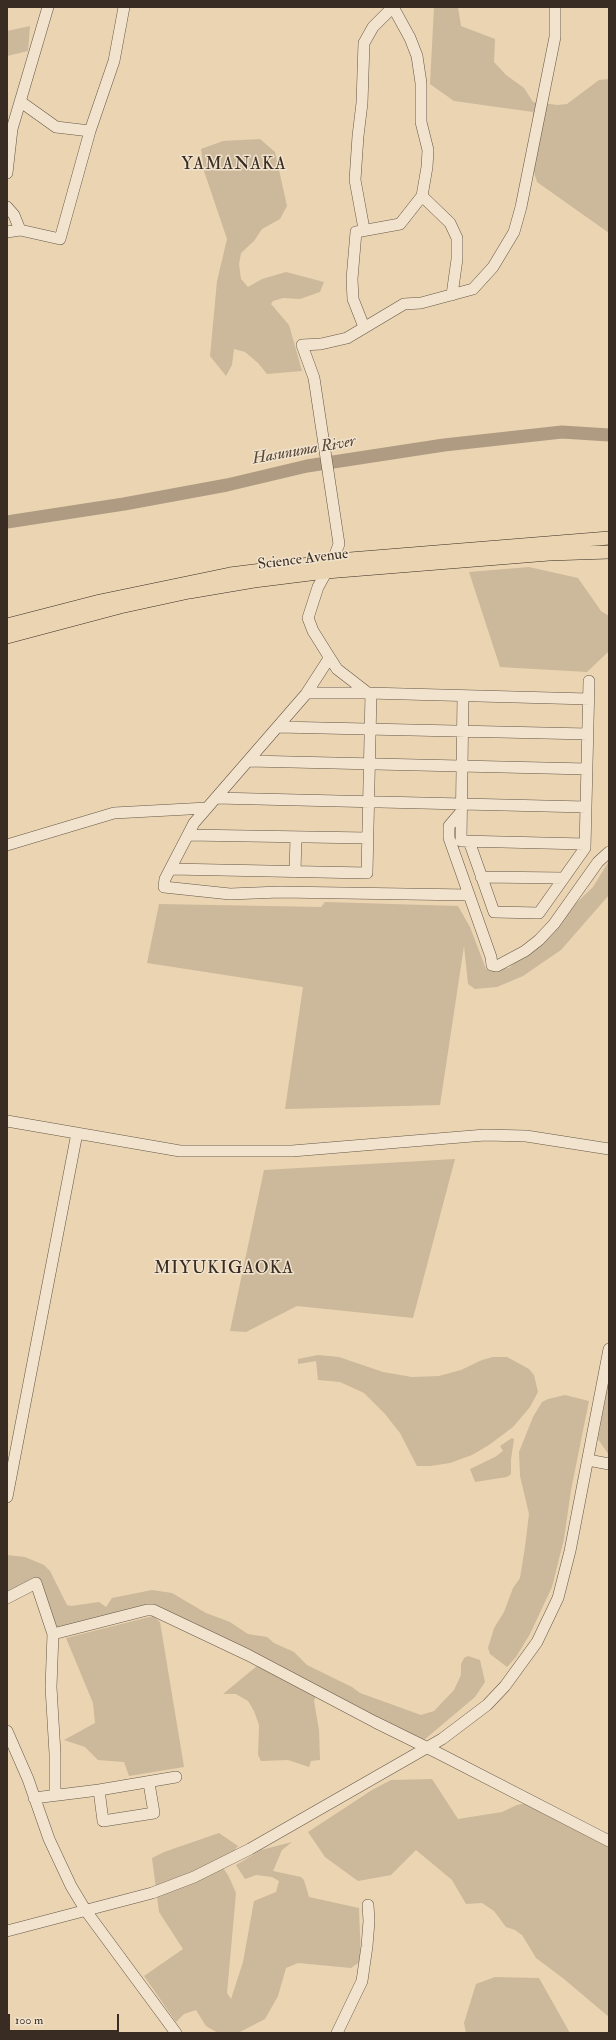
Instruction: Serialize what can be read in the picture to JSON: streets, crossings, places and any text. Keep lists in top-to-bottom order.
{
  "streets": {
    "main road": ["Science Avenue"]
  },
  "districts": ["YAMANAKA", "MIYUKIGAOKA"],
  "water": ["Hasunuma River"],
  "scale_bar": "100 m"
}
